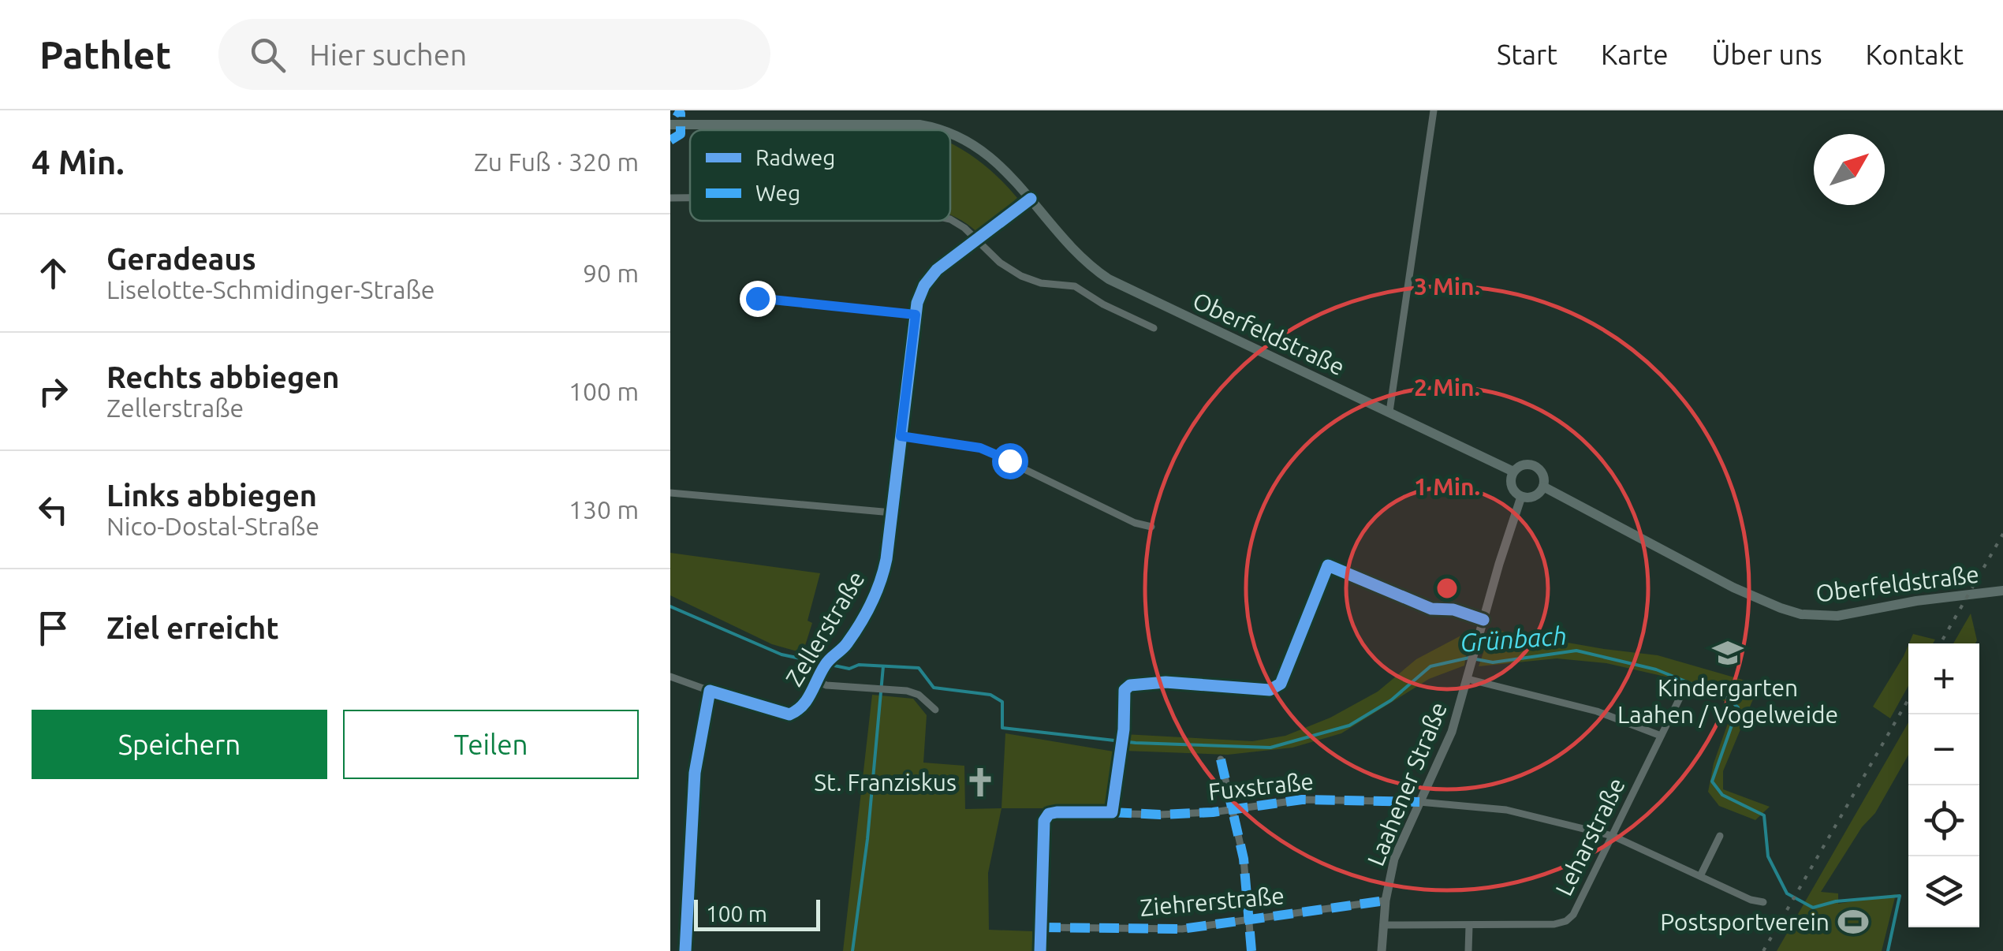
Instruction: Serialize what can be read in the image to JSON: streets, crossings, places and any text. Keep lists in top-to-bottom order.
{
  "streets": {
    "main road": ["Oberfeldstraße"],
    "street": [
      "Zellerstraße",
      "Laahener Straße",
      "Fuxstraße",
      "Leharstraße",
      "Ziehrerstraße"
    ]
  },
  "crossings": [
    ["Oberfeldstraße", "Laahener Straße"],
    ["Laahener Straße", "Fuxstraße"],
    ["Laahener Straße", "Leharstraße"],
    ["Laahener Straße", "Ziehrerstraße"],
    ["Fuxstraße", "Leharstraße"],
    ["Fuxstraße", "Ziehrerstraße"]
  ],
  "water": ["Grünbach"],
  "places": {
    "school or university": ["Kindergarten Laahen / Vogelweide"],
    "church": ["St. Franziskus"],
    "sports": ["Postsportverein"]
  },
  "legend": ["Radweg", "Weg"],
  "scale_bar": "100 m",
  "north": "top right",
  "page": {
    "header": "Pathlet",
    "search": "Hier suchen",
    "nav": [
      "Start",
      "Karte",
      "Über uns",
      "Kontakt"
    ],
    "heading": ["4 Min.", "Zu Fuß · 320 m"],
    "list": [
      ["Geradeaus", "Liselotte-Schmidinger-Straße", "90 m"],
      ["Rechts abbiegen", "Zellerstraße", "100 m"],
      ["Links abbiegen", "Nico-Dostal-Straße", "130 m"],
      "Ziel erreicht"
    ],
    "map_buttons": ["+", "−"],
    "buttons": ["Speichern", "Teilen"],
    "scale": "100 m"
  },
  "rings": ["3 Min.", "2 Min.", "1 Min."]
}
